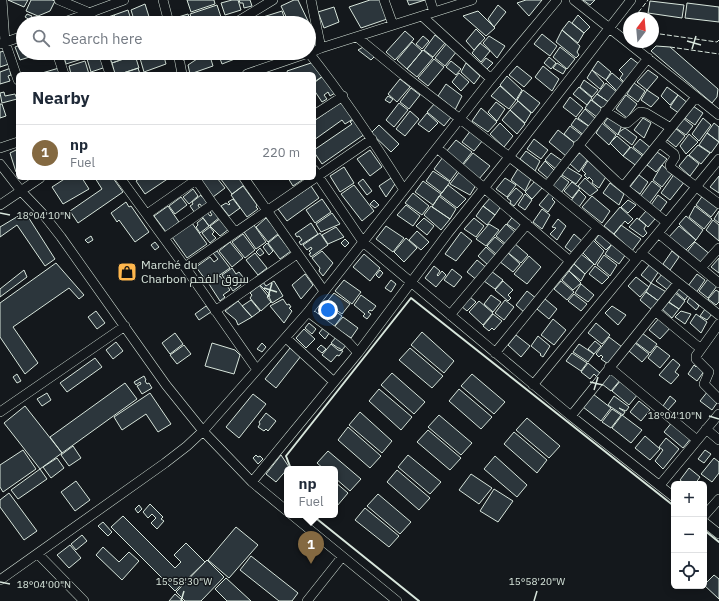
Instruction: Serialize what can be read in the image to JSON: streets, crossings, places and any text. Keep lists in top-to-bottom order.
{
  "places": {
    "shop": ["Marché du Charbon سوق الفحم"]
  },
  "north": "top",
  "page": {
    "search": "Search here",
    "heading": "Nearby",
    "list": [
      {
        "mark": "1",
        "name": "np",
        "note": "Fuel",
        "value": "220 m"
      }
    ],
    "popup": ["np", "Fuel"],
    "map_buttons": ["+", "−"],
    "pins": "1"
  },
  "coordinates": [
    "18°04'10\"N",
    "15°58'30\"W",
    "15°58'20\"W",
    "18°04'00\"N"
  ]
}
